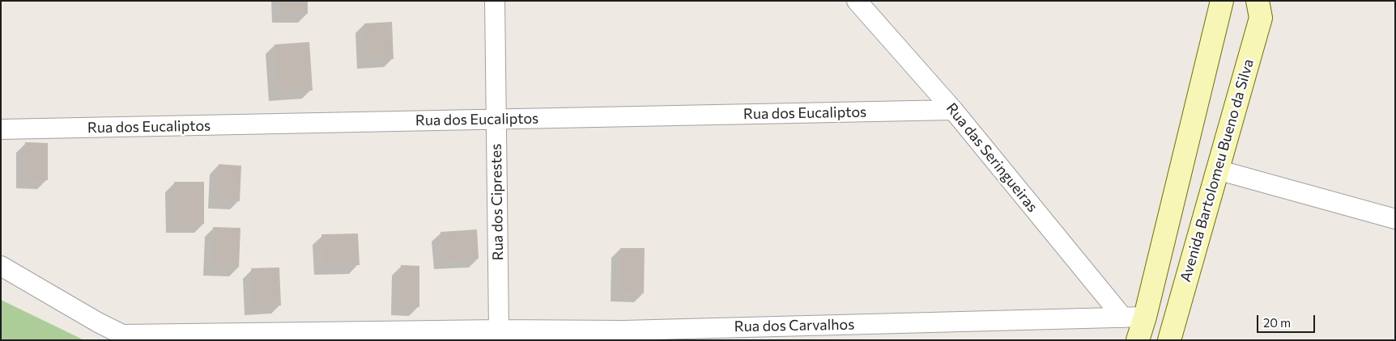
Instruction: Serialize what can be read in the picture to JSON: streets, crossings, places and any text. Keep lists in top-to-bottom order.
{
  "streets": {
    "street": [
      "Rua dos Eucaliptos",
      "Rua das Seringueiras",
      "Avenida Bartolomeu Bueno da Silva",
      "Rua dos Ciprestes",
      "Rua dos Carvalhos"
    ]
  },
  "crossings": [
    ["Rua dos Eucaliptos", "Rua das Seringueiras"],
    ["Rua dos Eucaliptos", "Rua dos Ciprestes"],
    ["Rua das Seringueiras", "Rua dos Carvalhos"],
    ["Rua dos Ciprestes", "Rua dos Carvalhos"]
  ],
  "scale_bar": "20 m"
}
